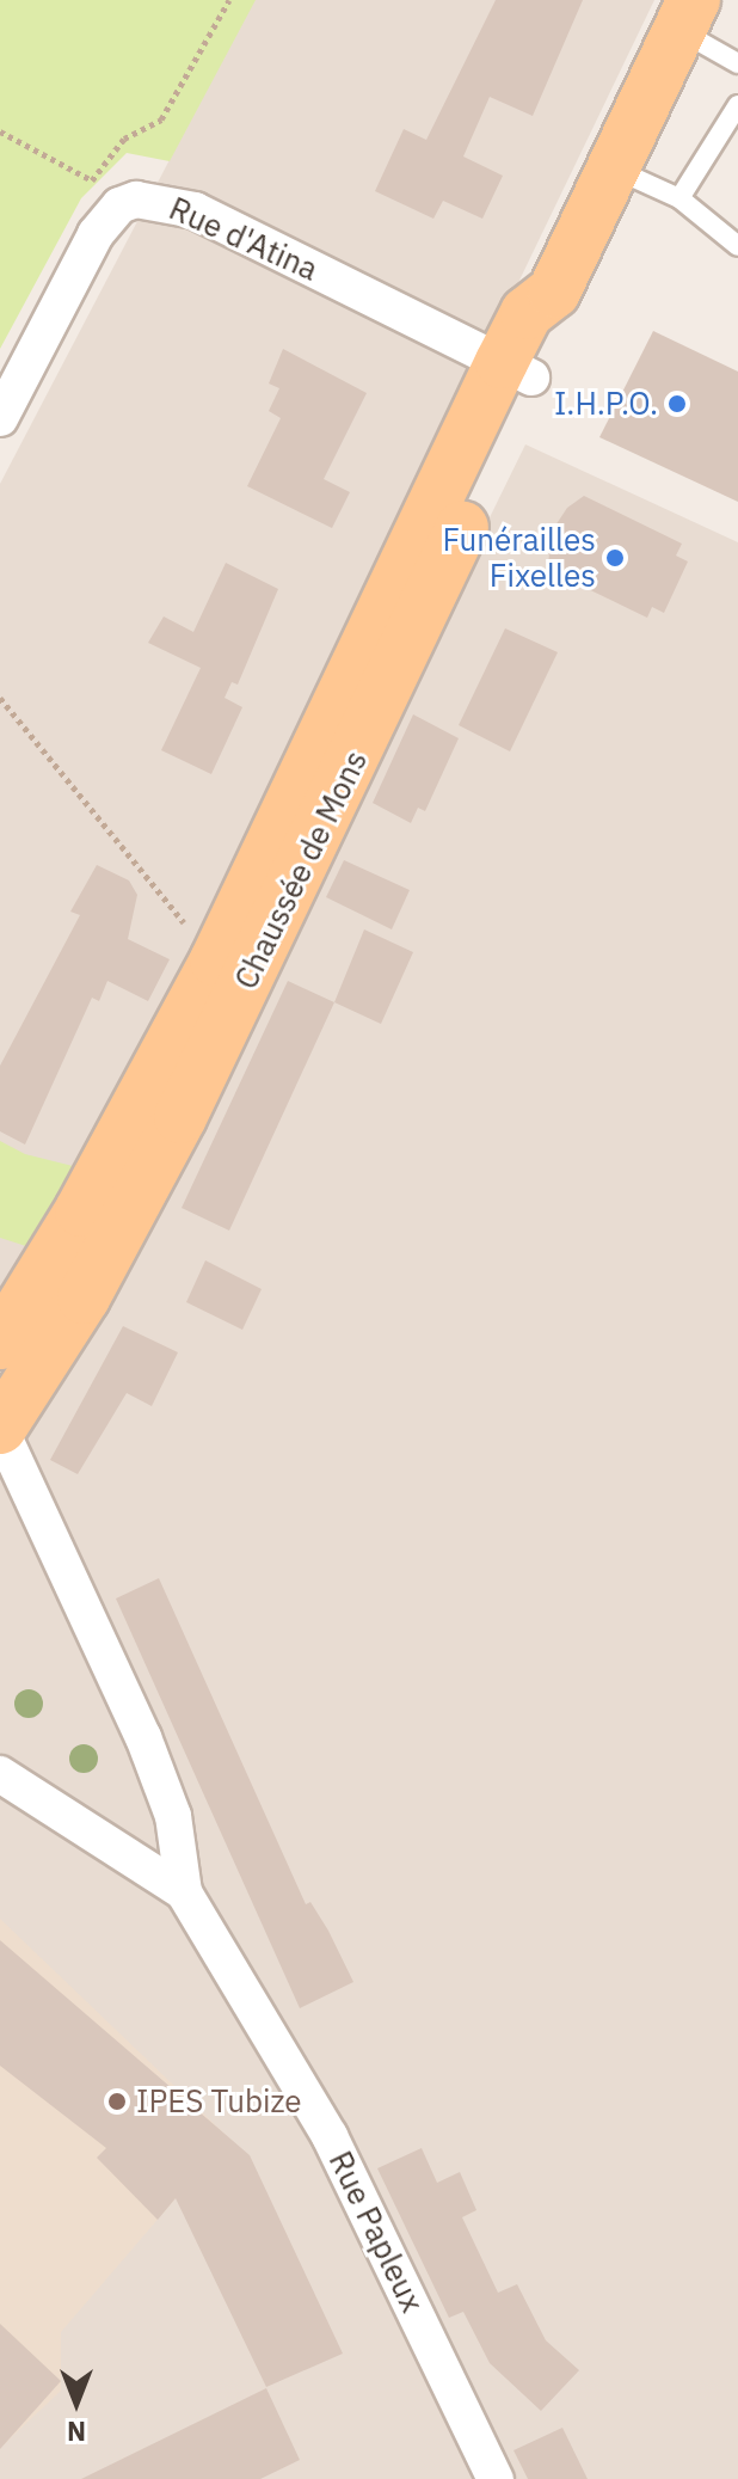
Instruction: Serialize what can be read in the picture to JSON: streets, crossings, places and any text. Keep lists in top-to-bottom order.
{
  "streets": {
    "main road": ["Chaussée de Mons"],
    "street": ["Rue d'Atina", "Rue Papleux"]
  },
  "crossings": [
    ["Rue d'Atina", "Chaussée de Mons"],
    ["Chaussée de Mons", "Rue Papleux"]
  ],
  "places": ["I.H.P.O.", "Funérailles Fixelles", "IPES Tubize"],
  "north": "bottom"
}
